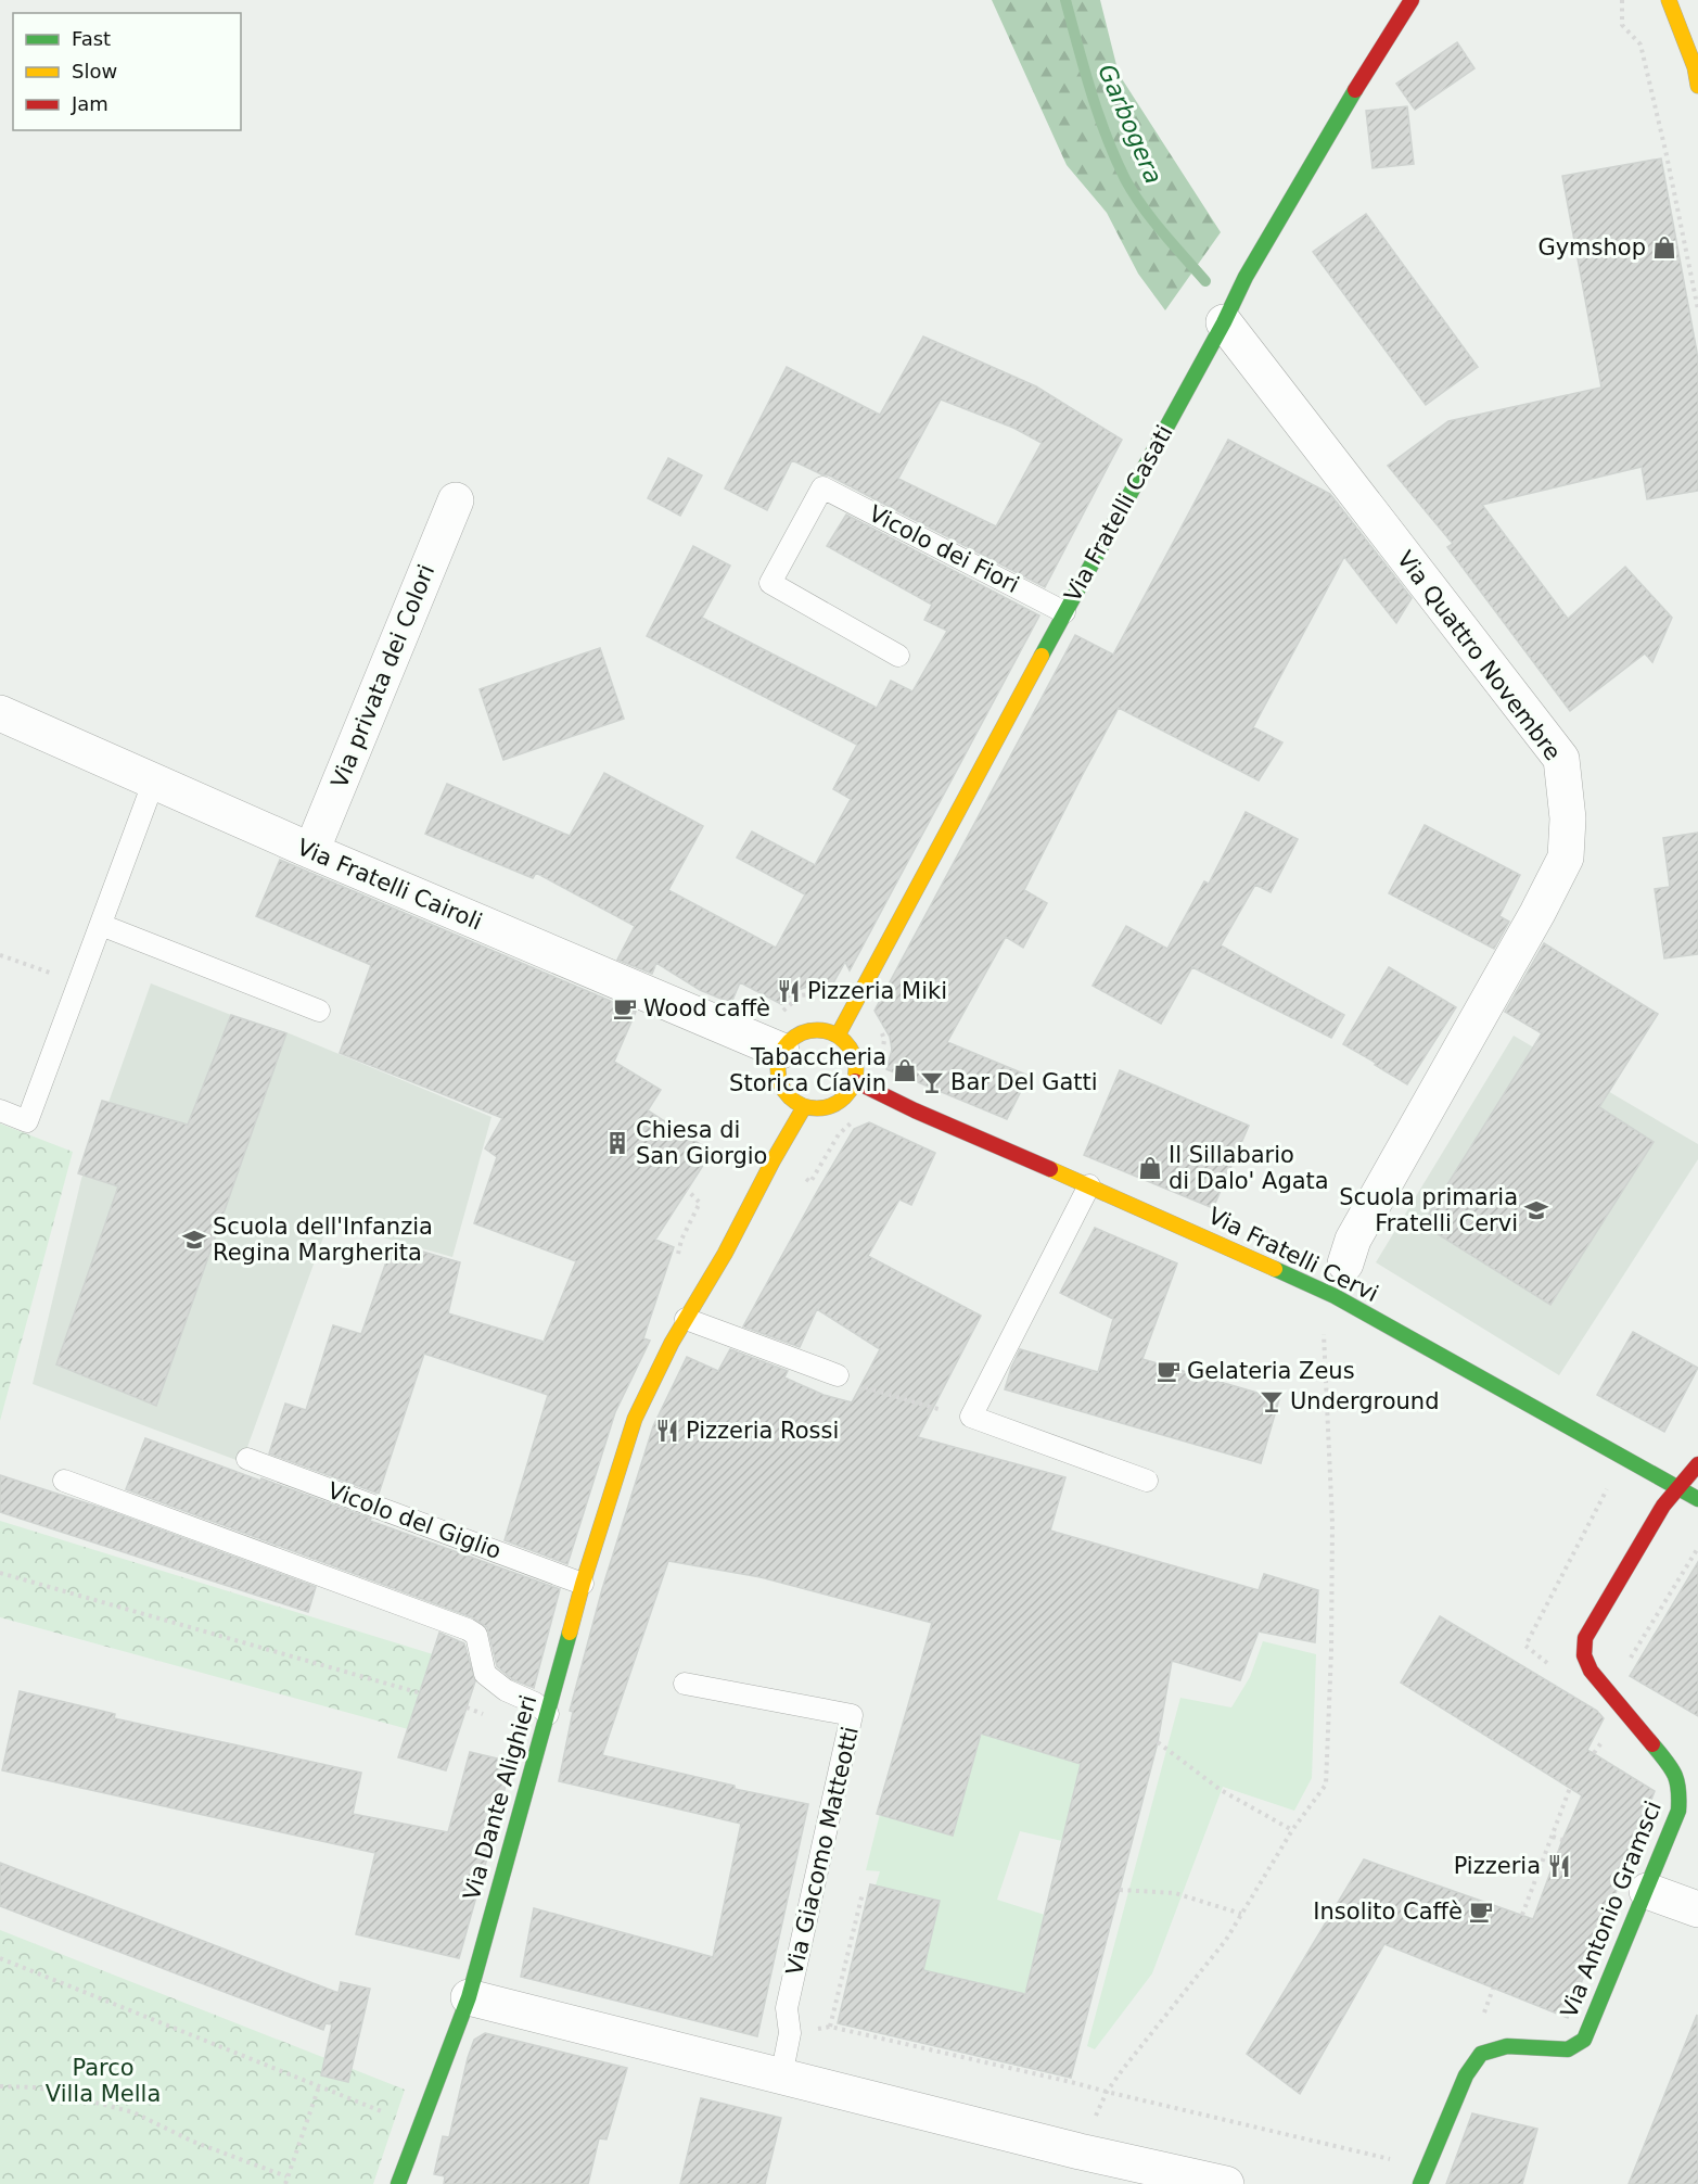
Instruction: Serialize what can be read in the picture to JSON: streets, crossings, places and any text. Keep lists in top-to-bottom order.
{
  "streets": {
    "street": [
      "Via Fratelli Casati",
      "Via Quattro Novembre",
      "Via privata dei Colori",
      "Via Fratelli Cairoli",
      "Via Fratelli Cervi",
      "Via Dante Alighieri",
      "Via Antonio Gramsci"
    ],
    "lane": ["Vicolo dei Fiori", "Vicolo del Giglio", "Via Giacomo Matteotti"]
  },
  "crossings": [
    ["Via Fratelli Casati", "Vicolo dei Fiori"],
    ["Via Fratelli Casati", "Via Quattro Novembre"],
    ["Via Fratelli Casati", "Via Fratelli Cairoli"],
    ["Via Fratelli Casati", "Via Fratelli Cervi"],
    ["Via Fratelli Casati", "Via Dante Alighieri"],
    ["Via Quattro Novembre", "Via Fratelli Cervi"],
    ["Via privata dei Colori", "Via Fratelli Cairoli"],
    ["Via Fratelli Cairoli", "Via Fratelli Cervi"],
    ["Via Fratelli Cairoli", "Via Dante Alighieri"],
    ["Via Fratelli Cervi", "Via Dante Alighieri"],
    ["Via Fratelli Cervi", "Via Antonio Gramsci"],
    ["Vicolo del Giglio", "Via Dante Alighieri"]
  ],
  "water": ["Garbogera"],
  "parks": ["Parco Villa Mella"],
  "places": {
    "shop": ["Gymshop", "Tabaccheria Storica Cíavin", "Il Sillabario di Dalo' Agata"],
    "restaurant": ["Pizzeria Miki", "Pizzeria Rossi", "Pizzeria"],
    "cafe": ["Wood caffè", "Gelateria Zeus", "Insolito Caffè"],
    "bar": ["Bar Del Gatti", "Underground"],
    "building": ["Chiesa di San Giorgio"],
    "school or university": ["Scuola primaria Fratelli Cervi", "Scuola dell'Infanzia Regina Margherita"]
  },
  "legend": ["Fast", "Slow", "Jam"]
}
